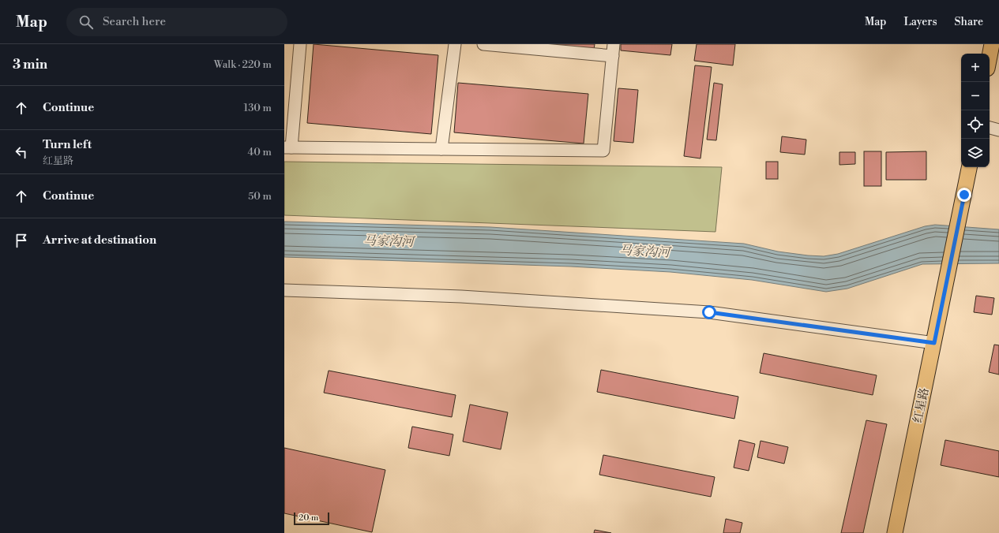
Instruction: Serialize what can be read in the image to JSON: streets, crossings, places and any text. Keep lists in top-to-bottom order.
{
  "streets": {
    "main road": ["红星路"]
  },
  "water": ["马家沟河"],
  "scale_bar": "20 m",
  "page": {
    "header": "Map",
    "search": "Search here",
    "nav": ["Map", "Layers", "Share"],
    "heading": ["3 min", "Walk · 220 m"],
    "map_buttons": ["+", "−"],
    "list": [
      ["Continue", "130 m"],
      ["Turn left", "红星路", "40 m"],
      ["Continue", "50 m"],
      "Arrive at destination"
    ],
    "scale": "20 m"
  }
}
